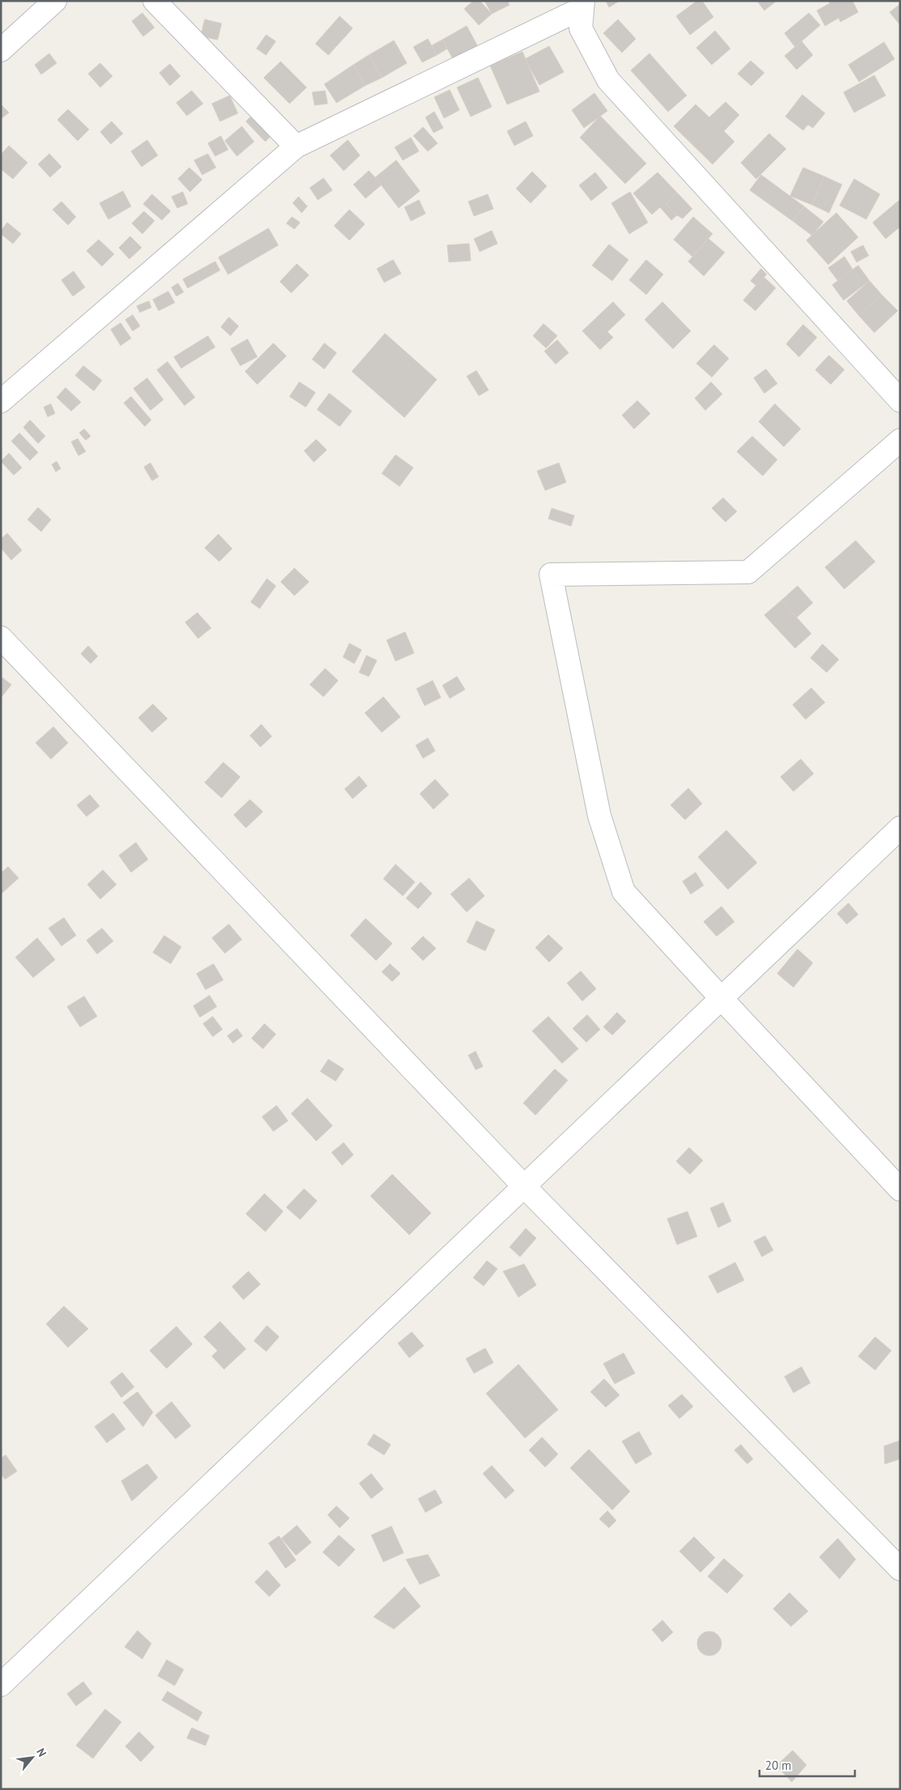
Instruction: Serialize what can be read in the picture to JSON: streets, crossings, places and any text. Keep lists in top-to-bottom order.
{
  "scale_bar": "20 m",
  "north": "top right"
}
